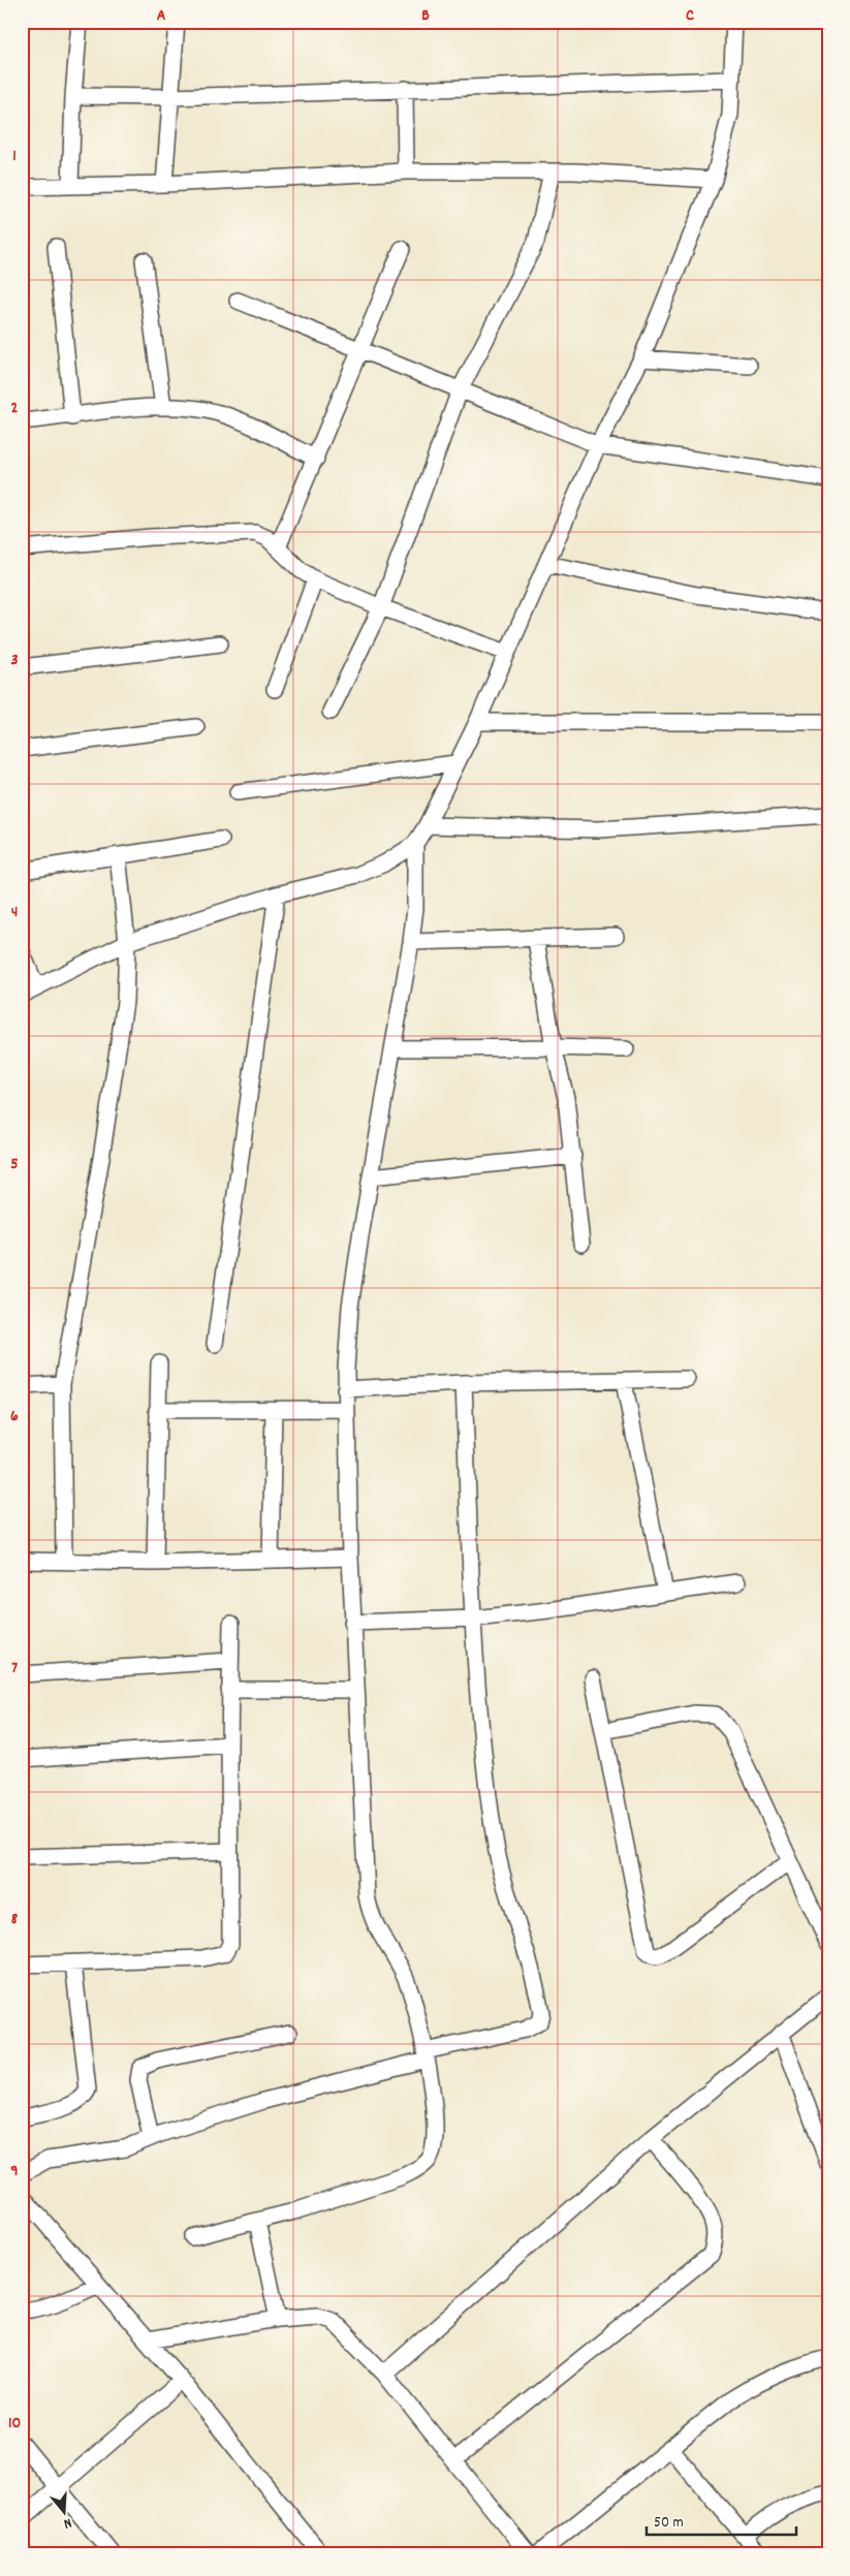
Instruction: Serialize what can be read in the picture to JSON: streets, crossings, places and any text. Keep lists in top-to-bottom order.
{
  "scale_bar": "50 m",
  "north": "bottom",
  "grid": {
    "columns": ["A", "B", "C"],
    "rows": [
      "1",
      "2",
      "3",
      "4",
      "5",
      "6",
      "7",
      "8",
      "9",
      "10"
    ]
  }
}
